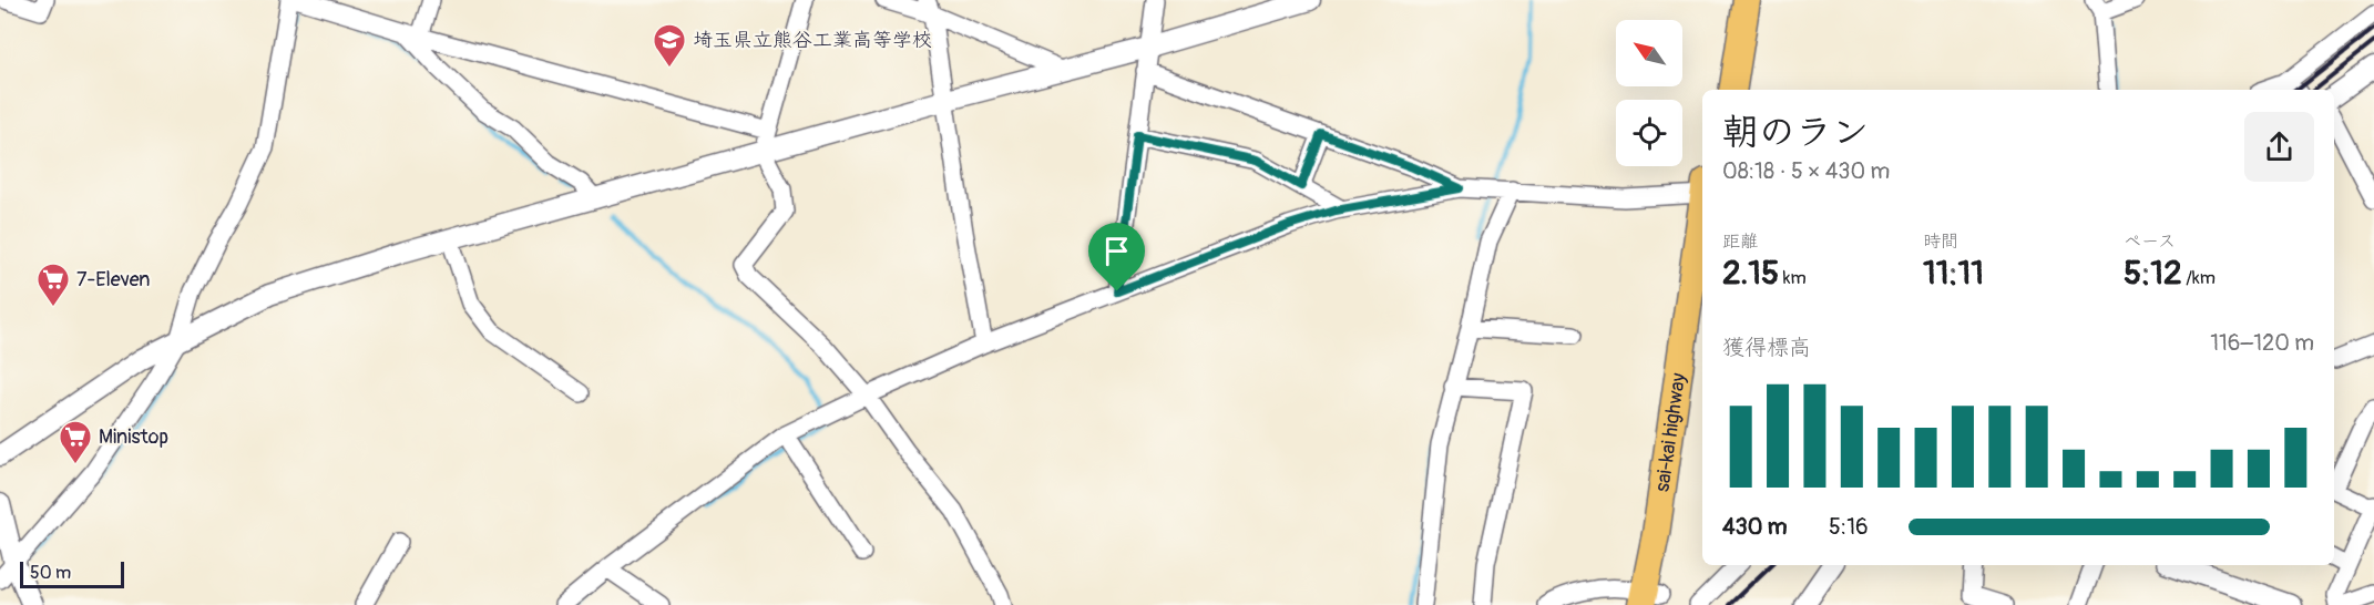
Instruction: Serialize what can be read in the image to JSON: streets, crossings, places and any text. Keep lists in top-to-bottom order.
{
  "streets": {
    "highway": ["sai-kai highway"]
  },
  "places": {
    "school or university": ["埼玉県立熊谷工業高等学校"],
    "supermarket": ["7-Eleven", "Ministop"]
  },
  "scale_bar": "50 m",
  "north": "top left",
  "page": {
    "heading": ["朝のラン", "08:18 · 5 × 430 m"],
    "stats": [
      ["距離", "2.15 km"],
      ["時間", "11:11"],
      ["ペース", "5:12 /km"]
    ],
    "chart": ["獲得標高", "116–120 m"],
    "list": [
      {
        "name": "430 m",
        "note": "5:16"
      }
    ],
    "scale": "50 m"
  }
}
